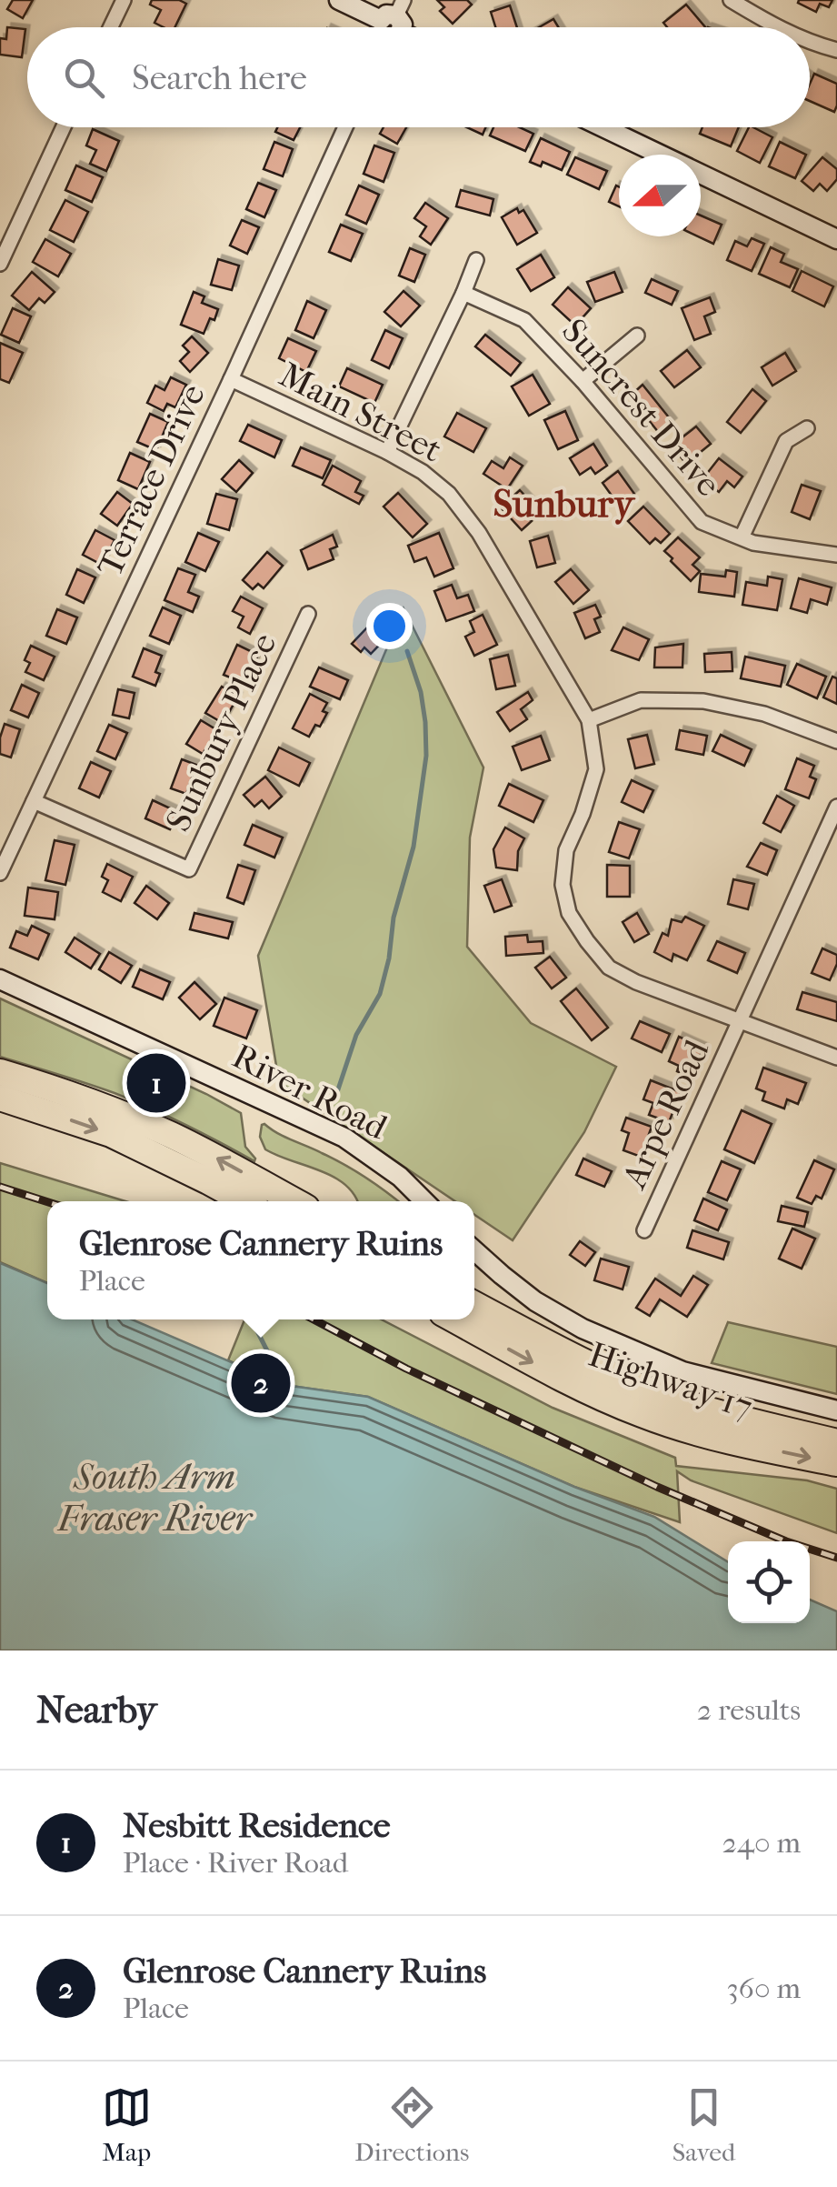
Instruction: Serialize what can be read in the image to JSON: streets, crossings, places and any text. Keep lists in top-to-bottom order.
{
  "streets": {
    "highway": ["Highway 17"],
    "street": [
      "Suncrest Drive",
      "Main Street",
      "Terrace Drive",
      "Sunbury Place",
      "River Road",
      "Arpe Road"
    ]
  },
  "crossings": [
    ["Main Street", "Terrace Drive"],
    ["Main Street", "Arpe Road"],
    ["Terrace Drive", "Sunbury Place"]
  ],
  "districts": ["Sunbury"],
  "water": ["South Arm Fraser River"],
  "north": "left",
  "page": {
    "search": "Search here",
    "pins": ["1", "2"],
    "popup": ["Glenrose Cannery Ruins", "Place"],
    "heading": ["Nearby", "2 results"],
    "list": [
      {
        "mark": "1",
        "name": "Nesbitt Residence",
        "note": "Place · River Road",
        "value": "240 m"
      },
      {
        "mark": "2",
        "name": "Glenrose Cannery Ruins",
        "note": "Place",
        "value": "360 m"
      }
    ],
    "nav": ["Map", "Directions", "Saved"]
  }
}
